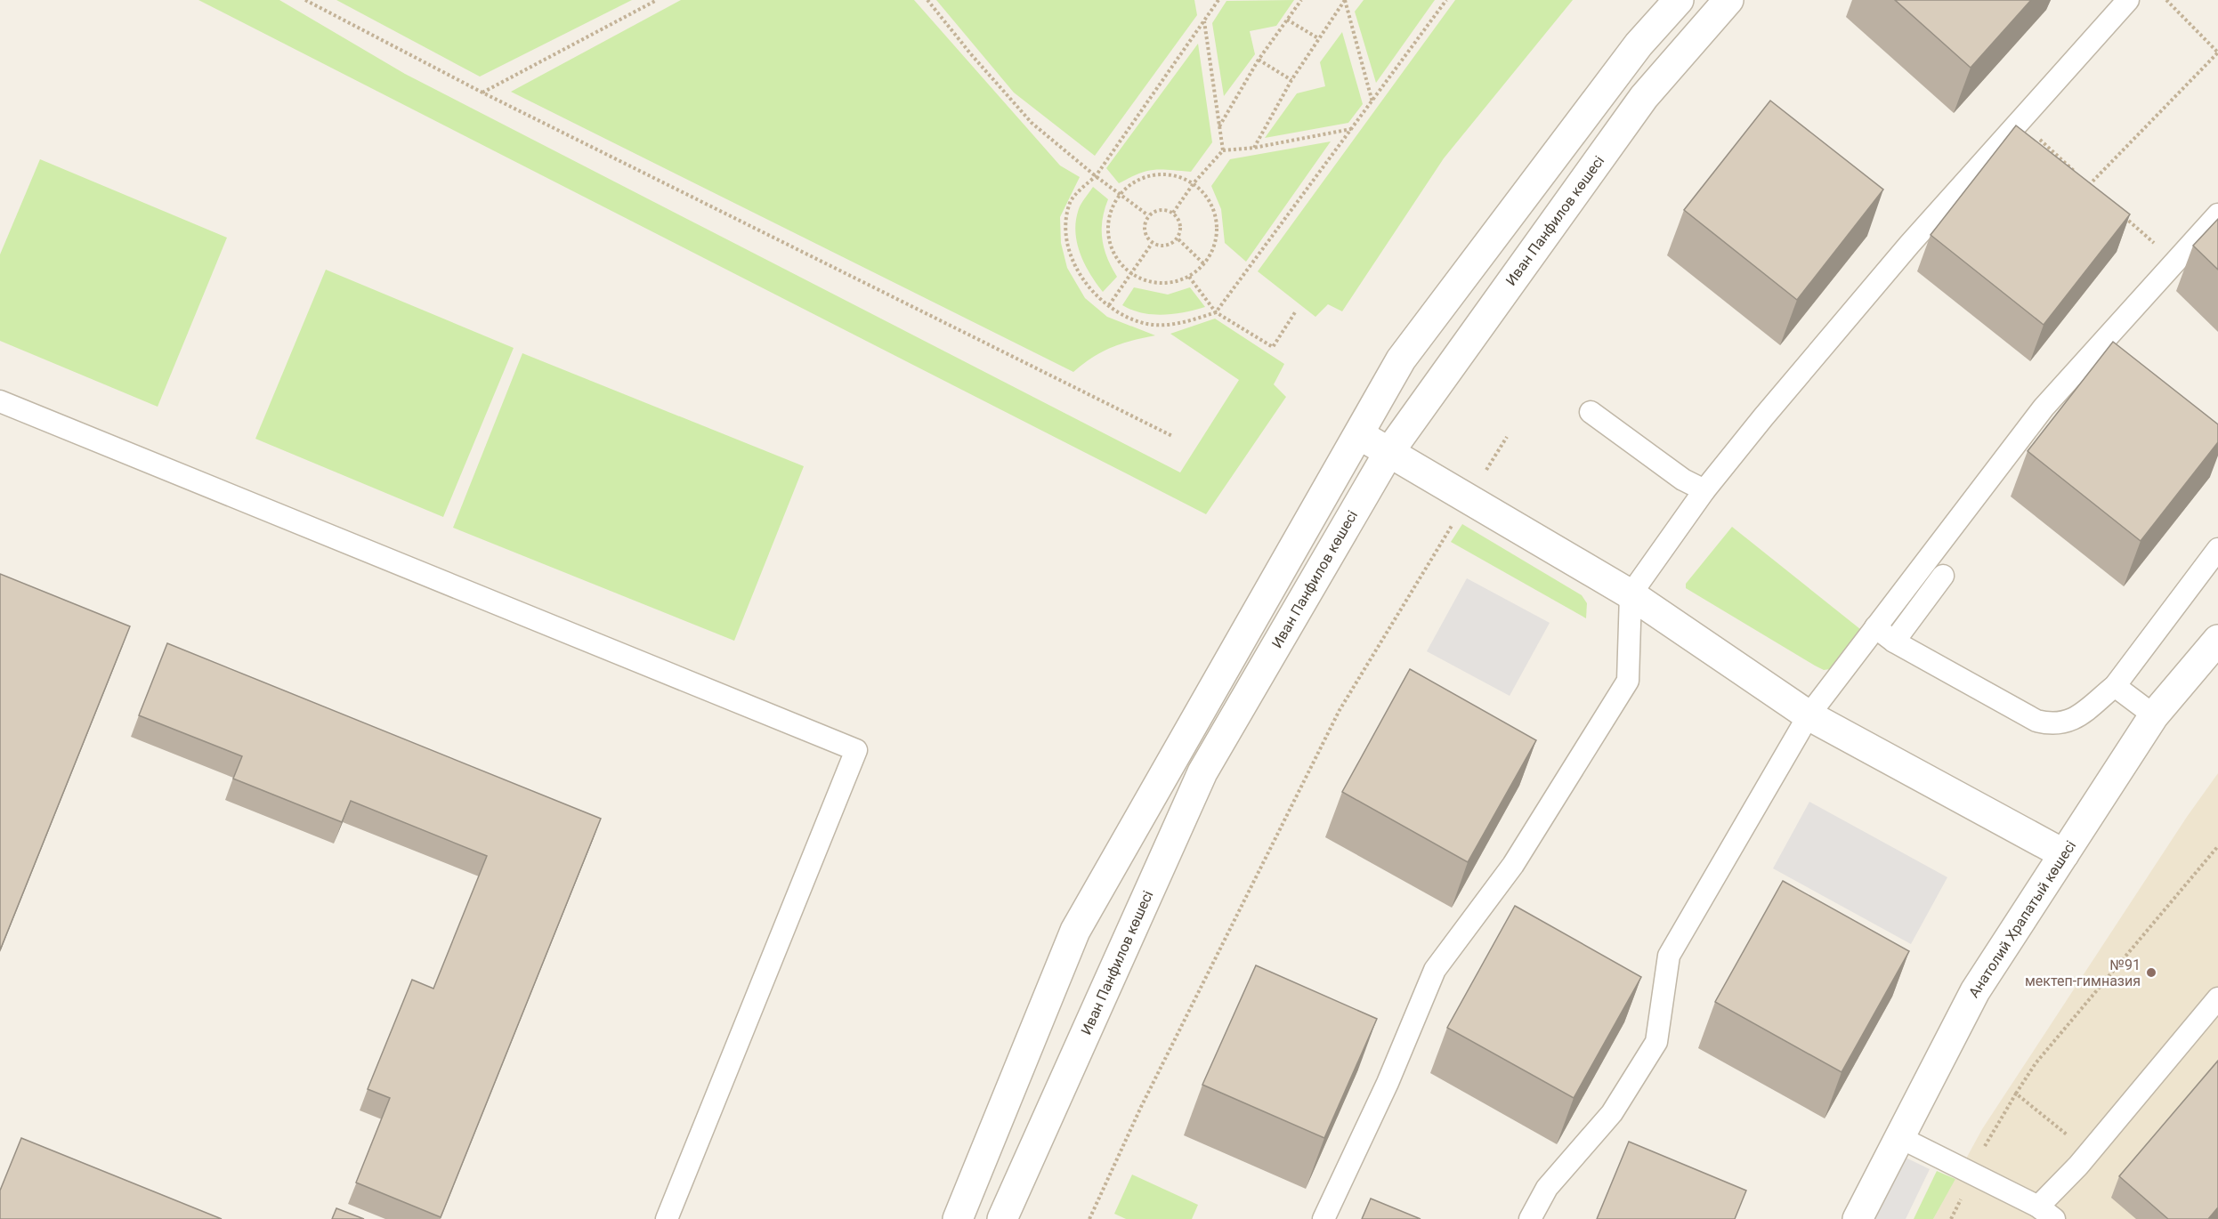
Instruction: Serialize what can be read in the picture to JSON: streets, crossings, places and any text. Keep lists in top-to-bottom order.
{
  "streets": {
    "street": ["Иван Панфилов көшесі", "Анатолий Храпатый көшесі"]
  },
  "places": ["№91 мектеп-гимназия"]
}
